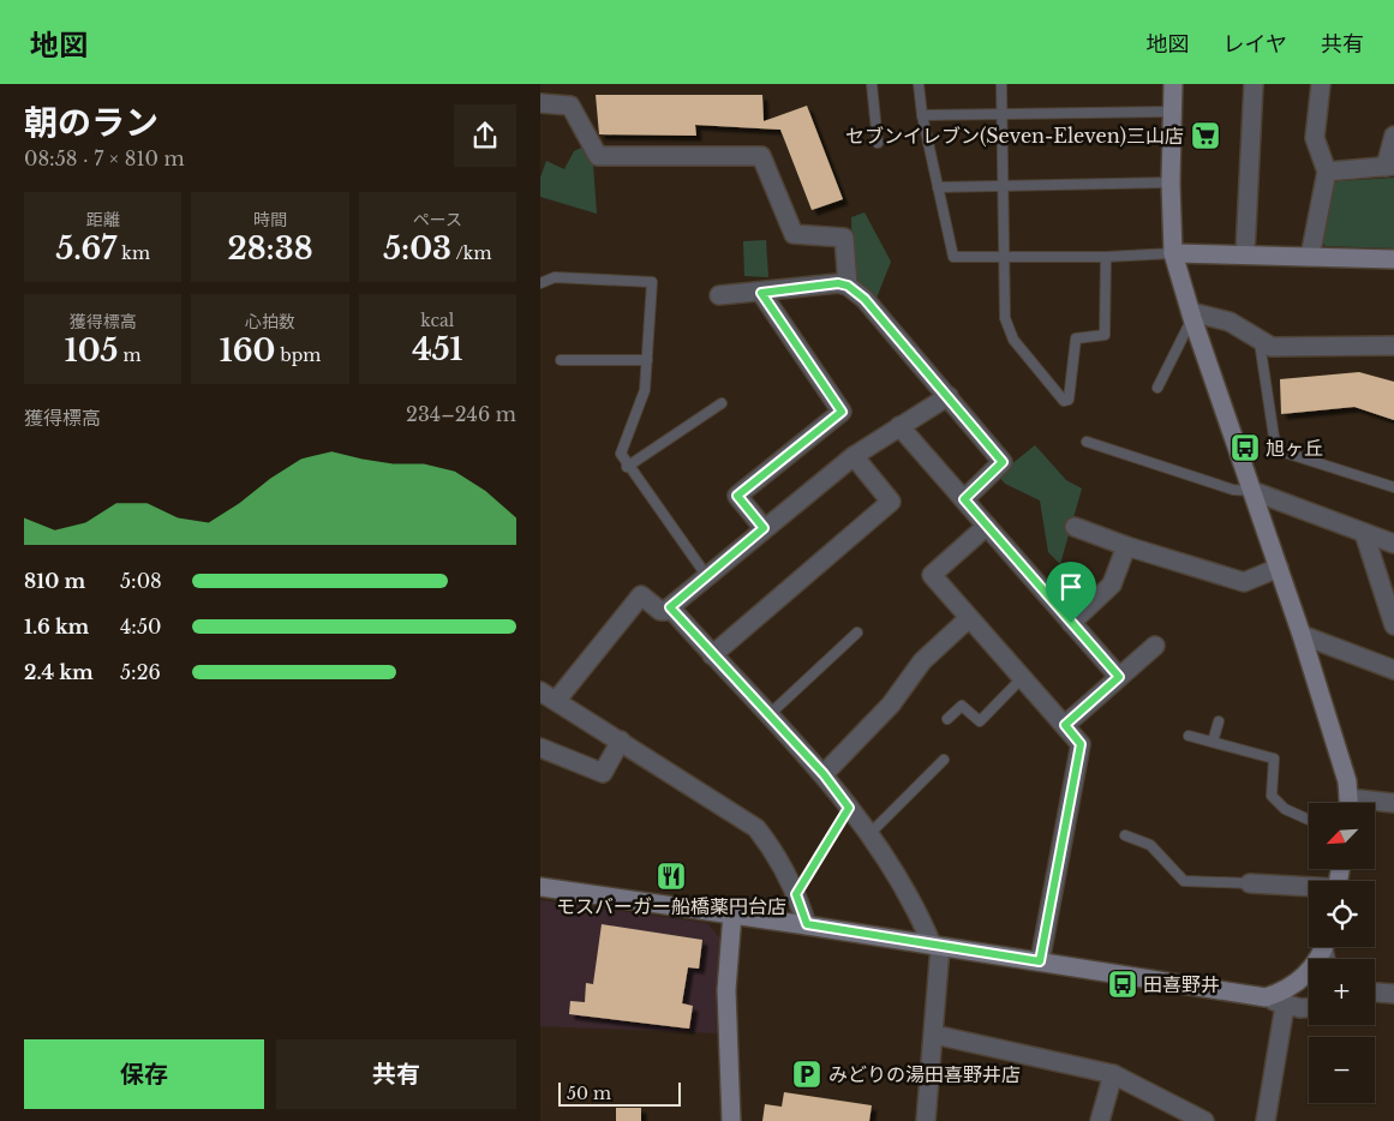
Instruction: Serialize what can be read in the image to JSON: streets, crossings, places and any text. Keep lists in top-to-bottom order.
{
  "places": {
    "supermarket": ["セブンイレブン(Seven-Eleven)三山店"],
    "bus stop": ["旭ヶ丘", "田喜野井"],
    "restaurant": ["モスバーガー船橋薬円台店"],
    "parking": ["みどりの湯田喜野井店"]
  },
  "scale_bar": "50 m",
  "north": "bottom left",
  "page": {
    "header": "地図",
    "nav": ["地図", "レイヤ", "共有"],
    "heading": ["朝のラン", "08:58 · 7 × 810 m"],
    "stats": [
      ["距離", "5.67 km"],
      ["時間", "28:38"],
      ["ペース", "5:03 /km"],
      ["獲得標高", "105 m"],
      ["心拍数", "160 bpm"],
      ["kcal", "451"]
    ],
    "chart": ["獲得標高", "234–246 m"],
    "list": [
      {
        "name": "810 m",
        "note": "5:08"
      },
      {
        "name": "1.6 km",
        "note": "4:50"
      },
      {
        "name": "2.4 km",
        "note": "5:26"
      }
    ],
    "map_buttons": ["+", "−"],
    "buttons": ["保存", "共有"],
    "scale": "50 m"
  }
}
